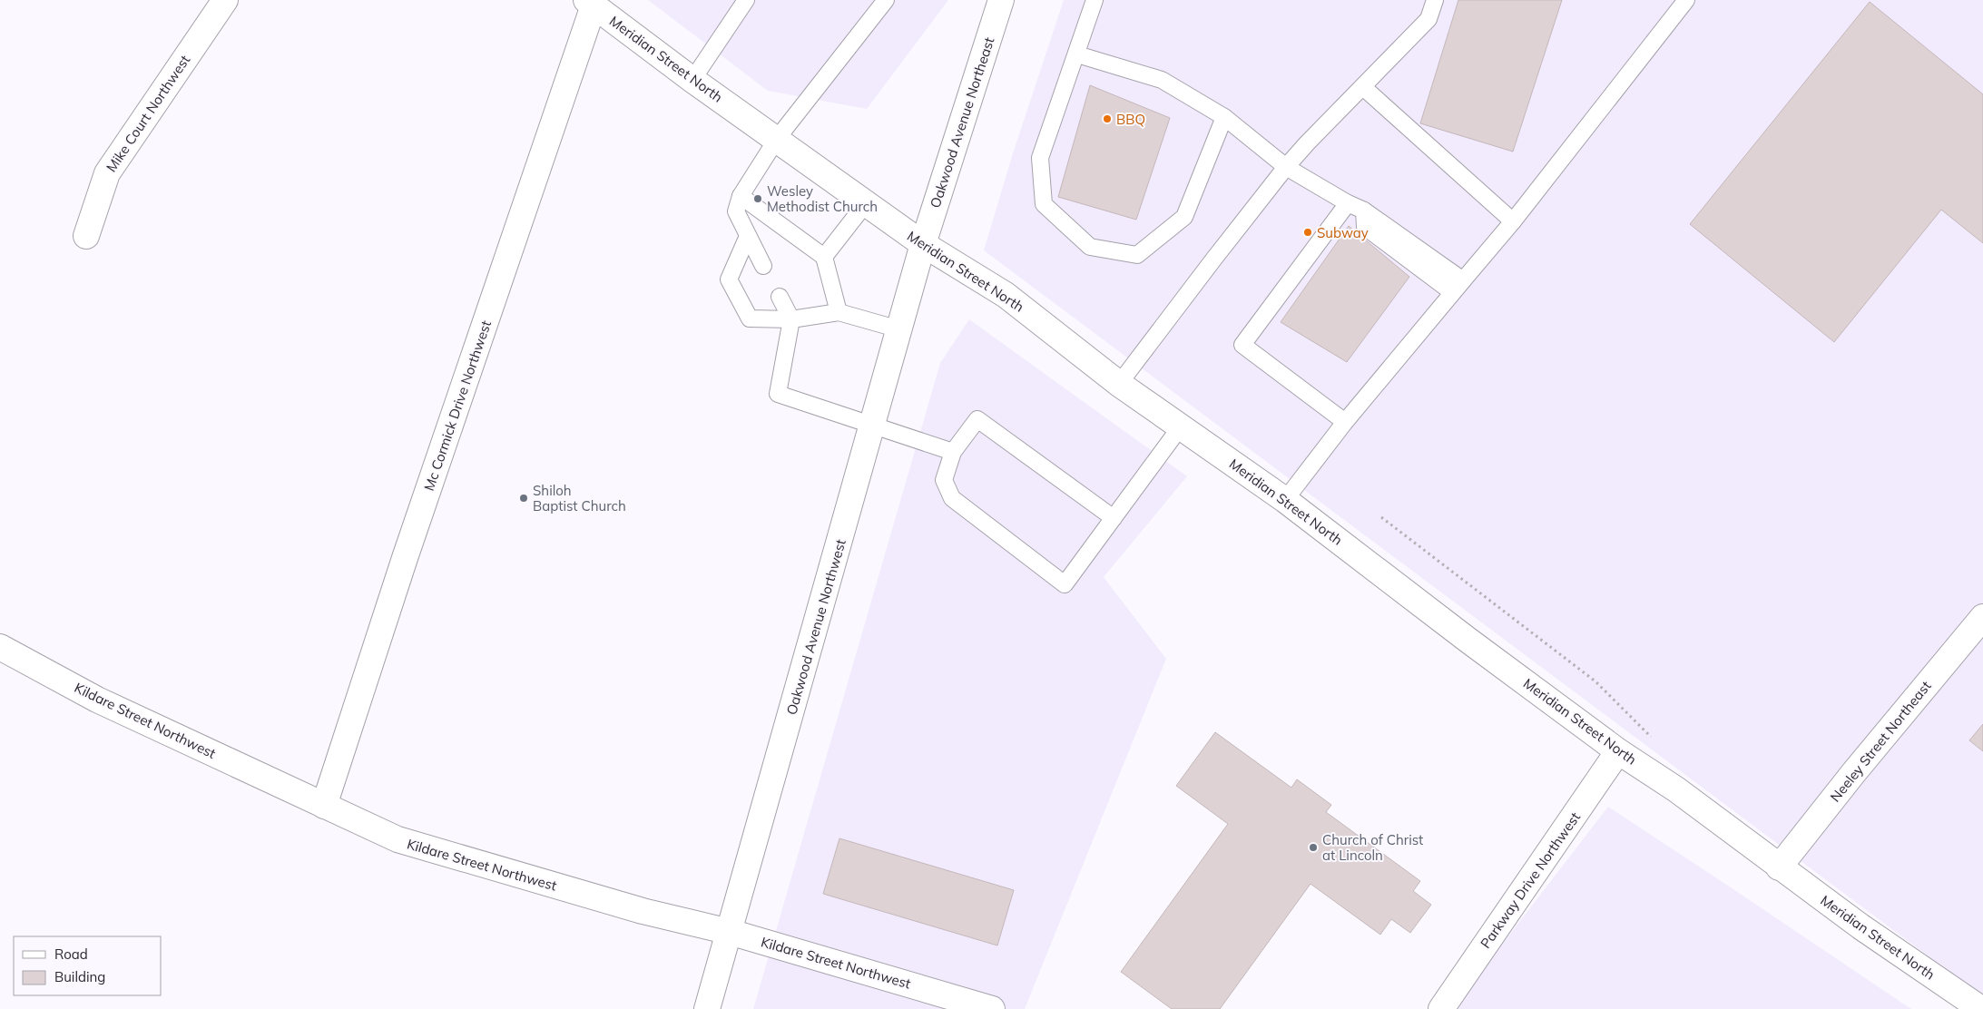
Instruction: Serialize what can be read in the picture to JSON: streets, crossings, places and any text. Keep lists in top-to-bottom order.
{
  "streets": {
    "street": [
      "Meridian Street North",
      "Mike Court Northwest",
      "Oakwood Avenue Northeast",
      "Mc Cormick Drive Northwest",
      "Oakwood Avenue Northwest",
      "Kildare Street Northwest",
      "Neeley Street Northeast",
      "Parkway Drive Northwest"
    ]
  },
  "crossings": [
    ["Meridian Street North", "Oakwood Avenue Northeast"],
    ["Meridian Street North", "Mc Cormick Drive Northwest"],
    ["Meridian Street North", "Oakwood Avenue Northwest"],
    ["Meridian Street North", "Neeley Street Northeast"],
    ["Meridian Street North", "Parkway Drive Northwest"],
    ["Oakwood Avenue Northeast", "Oakwood Avenue Northwest"],
    ["Mc Cormick Drive Northwest", "Kildare Street Northwest"],
    ["Oakwood Avenue Northwest", "Kildare Street Northwest"]
  ],
  "places": [
    "BBQ",
    "Wesley Methodist Church",
    "Subway",
    "Shiloh Baptist Church",
    "Church of Christ at Lincoln"
  ],
  "legend": ["Road", "Building"]
}
